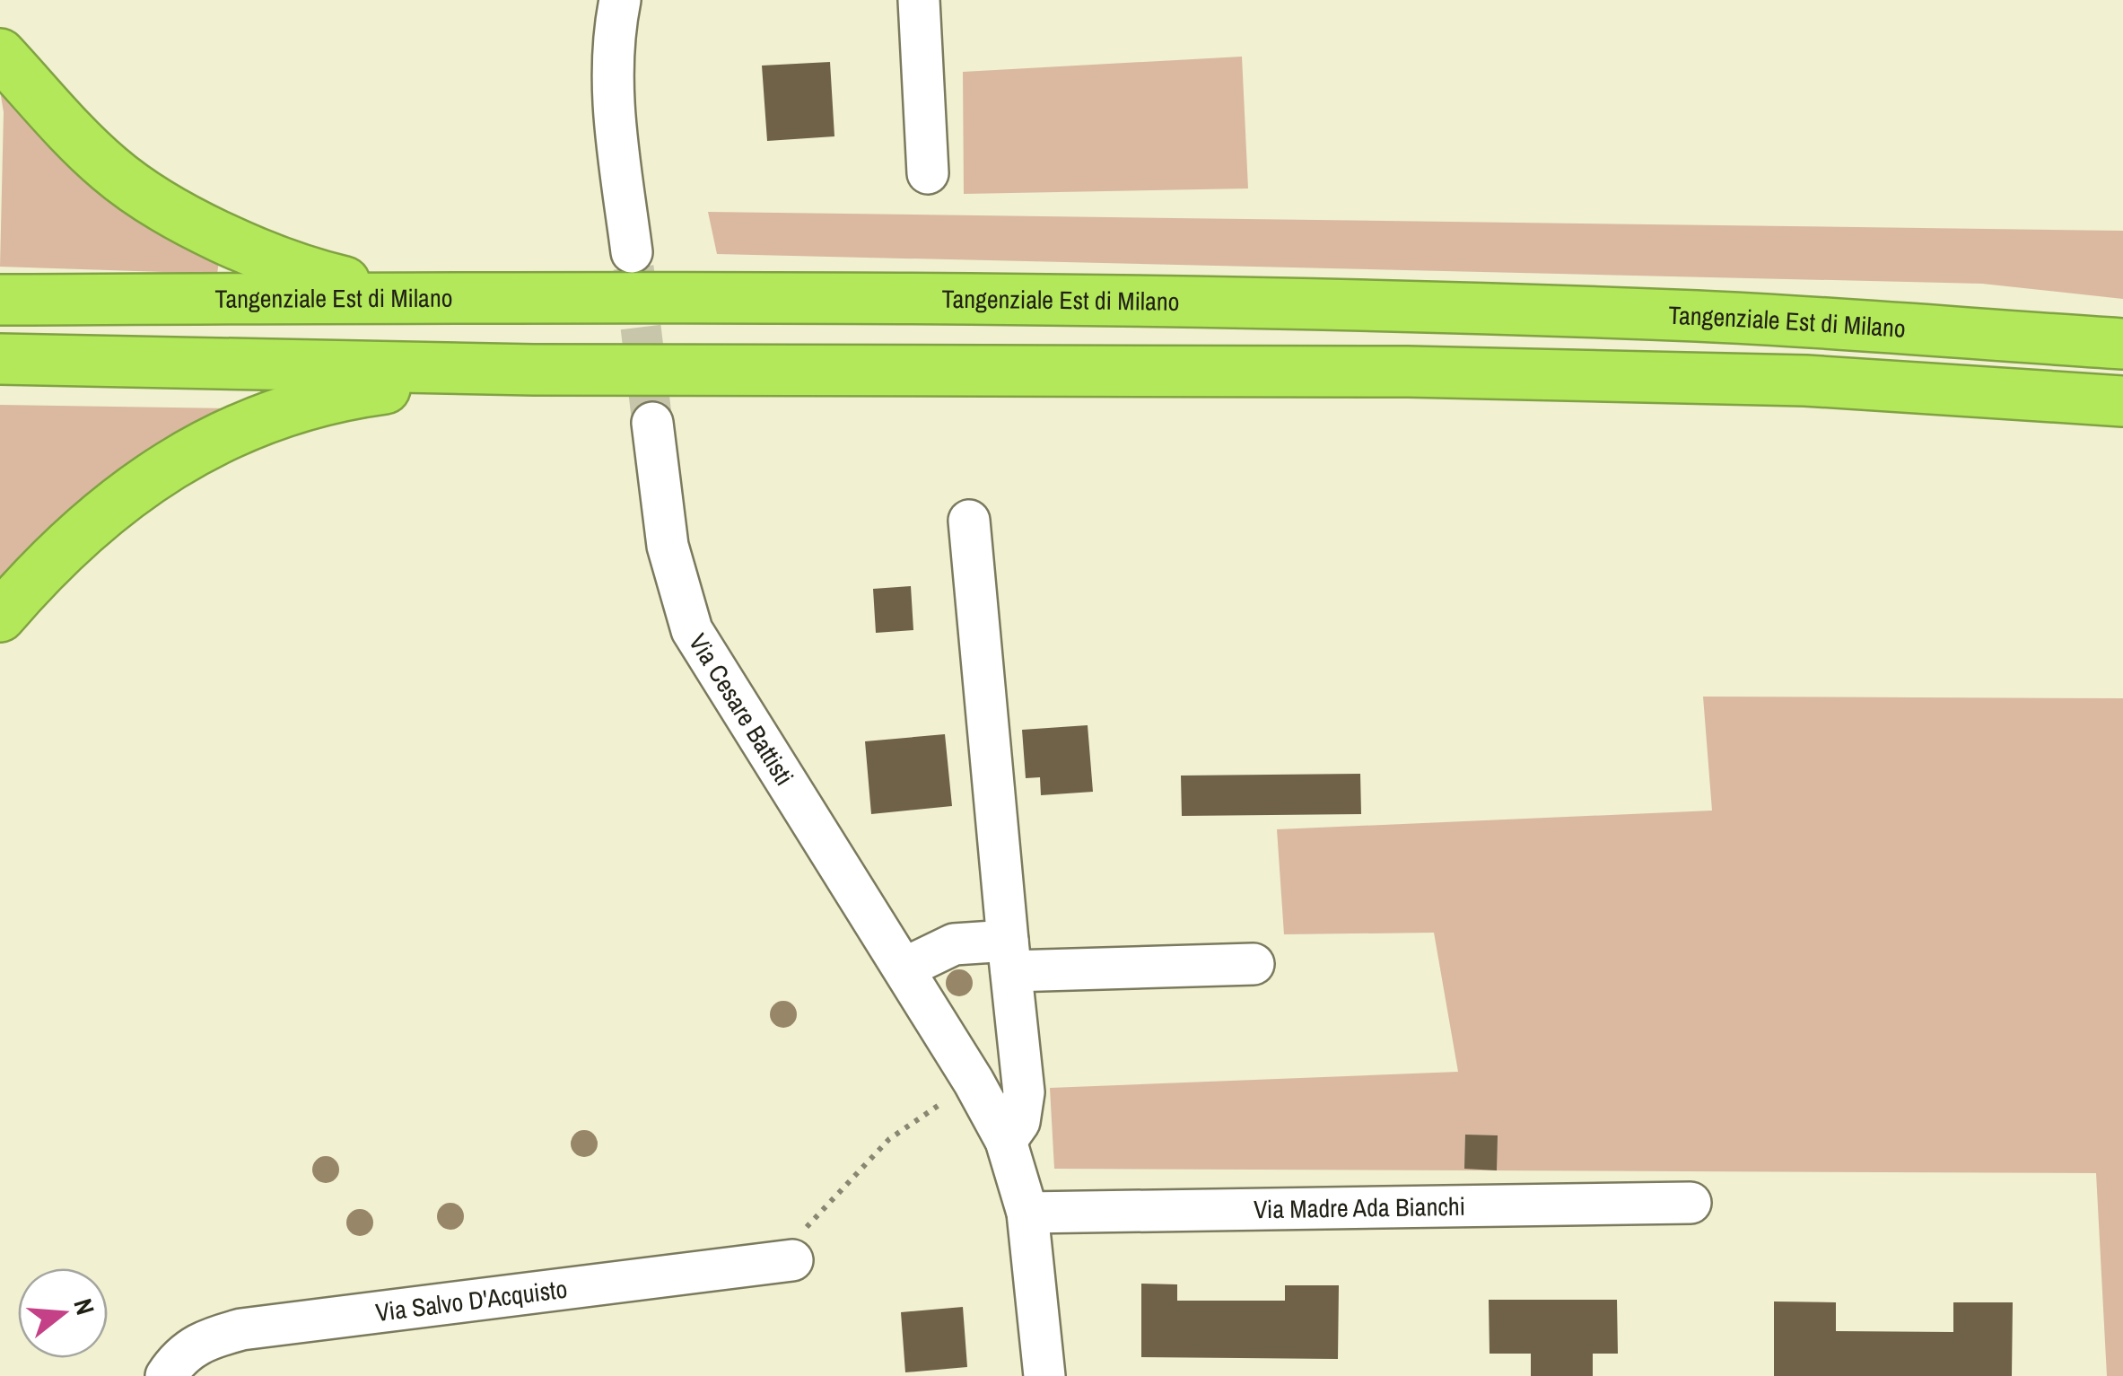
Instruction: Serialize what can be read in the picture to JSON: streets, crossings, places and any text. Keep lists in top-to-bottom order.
{
  "streets": {
    "highway": ["Tangenziale Est di Milano"],
    "street": ["Via Cesare Battisti", "Via Madre Ada Bianchi", "Via Salvo D'Acquisto"]
  },
  "crossings": [
    ["Via Cesare Battisti", "Via Madre Ada Bianchi"]
  ],
  "north": "right"
}
